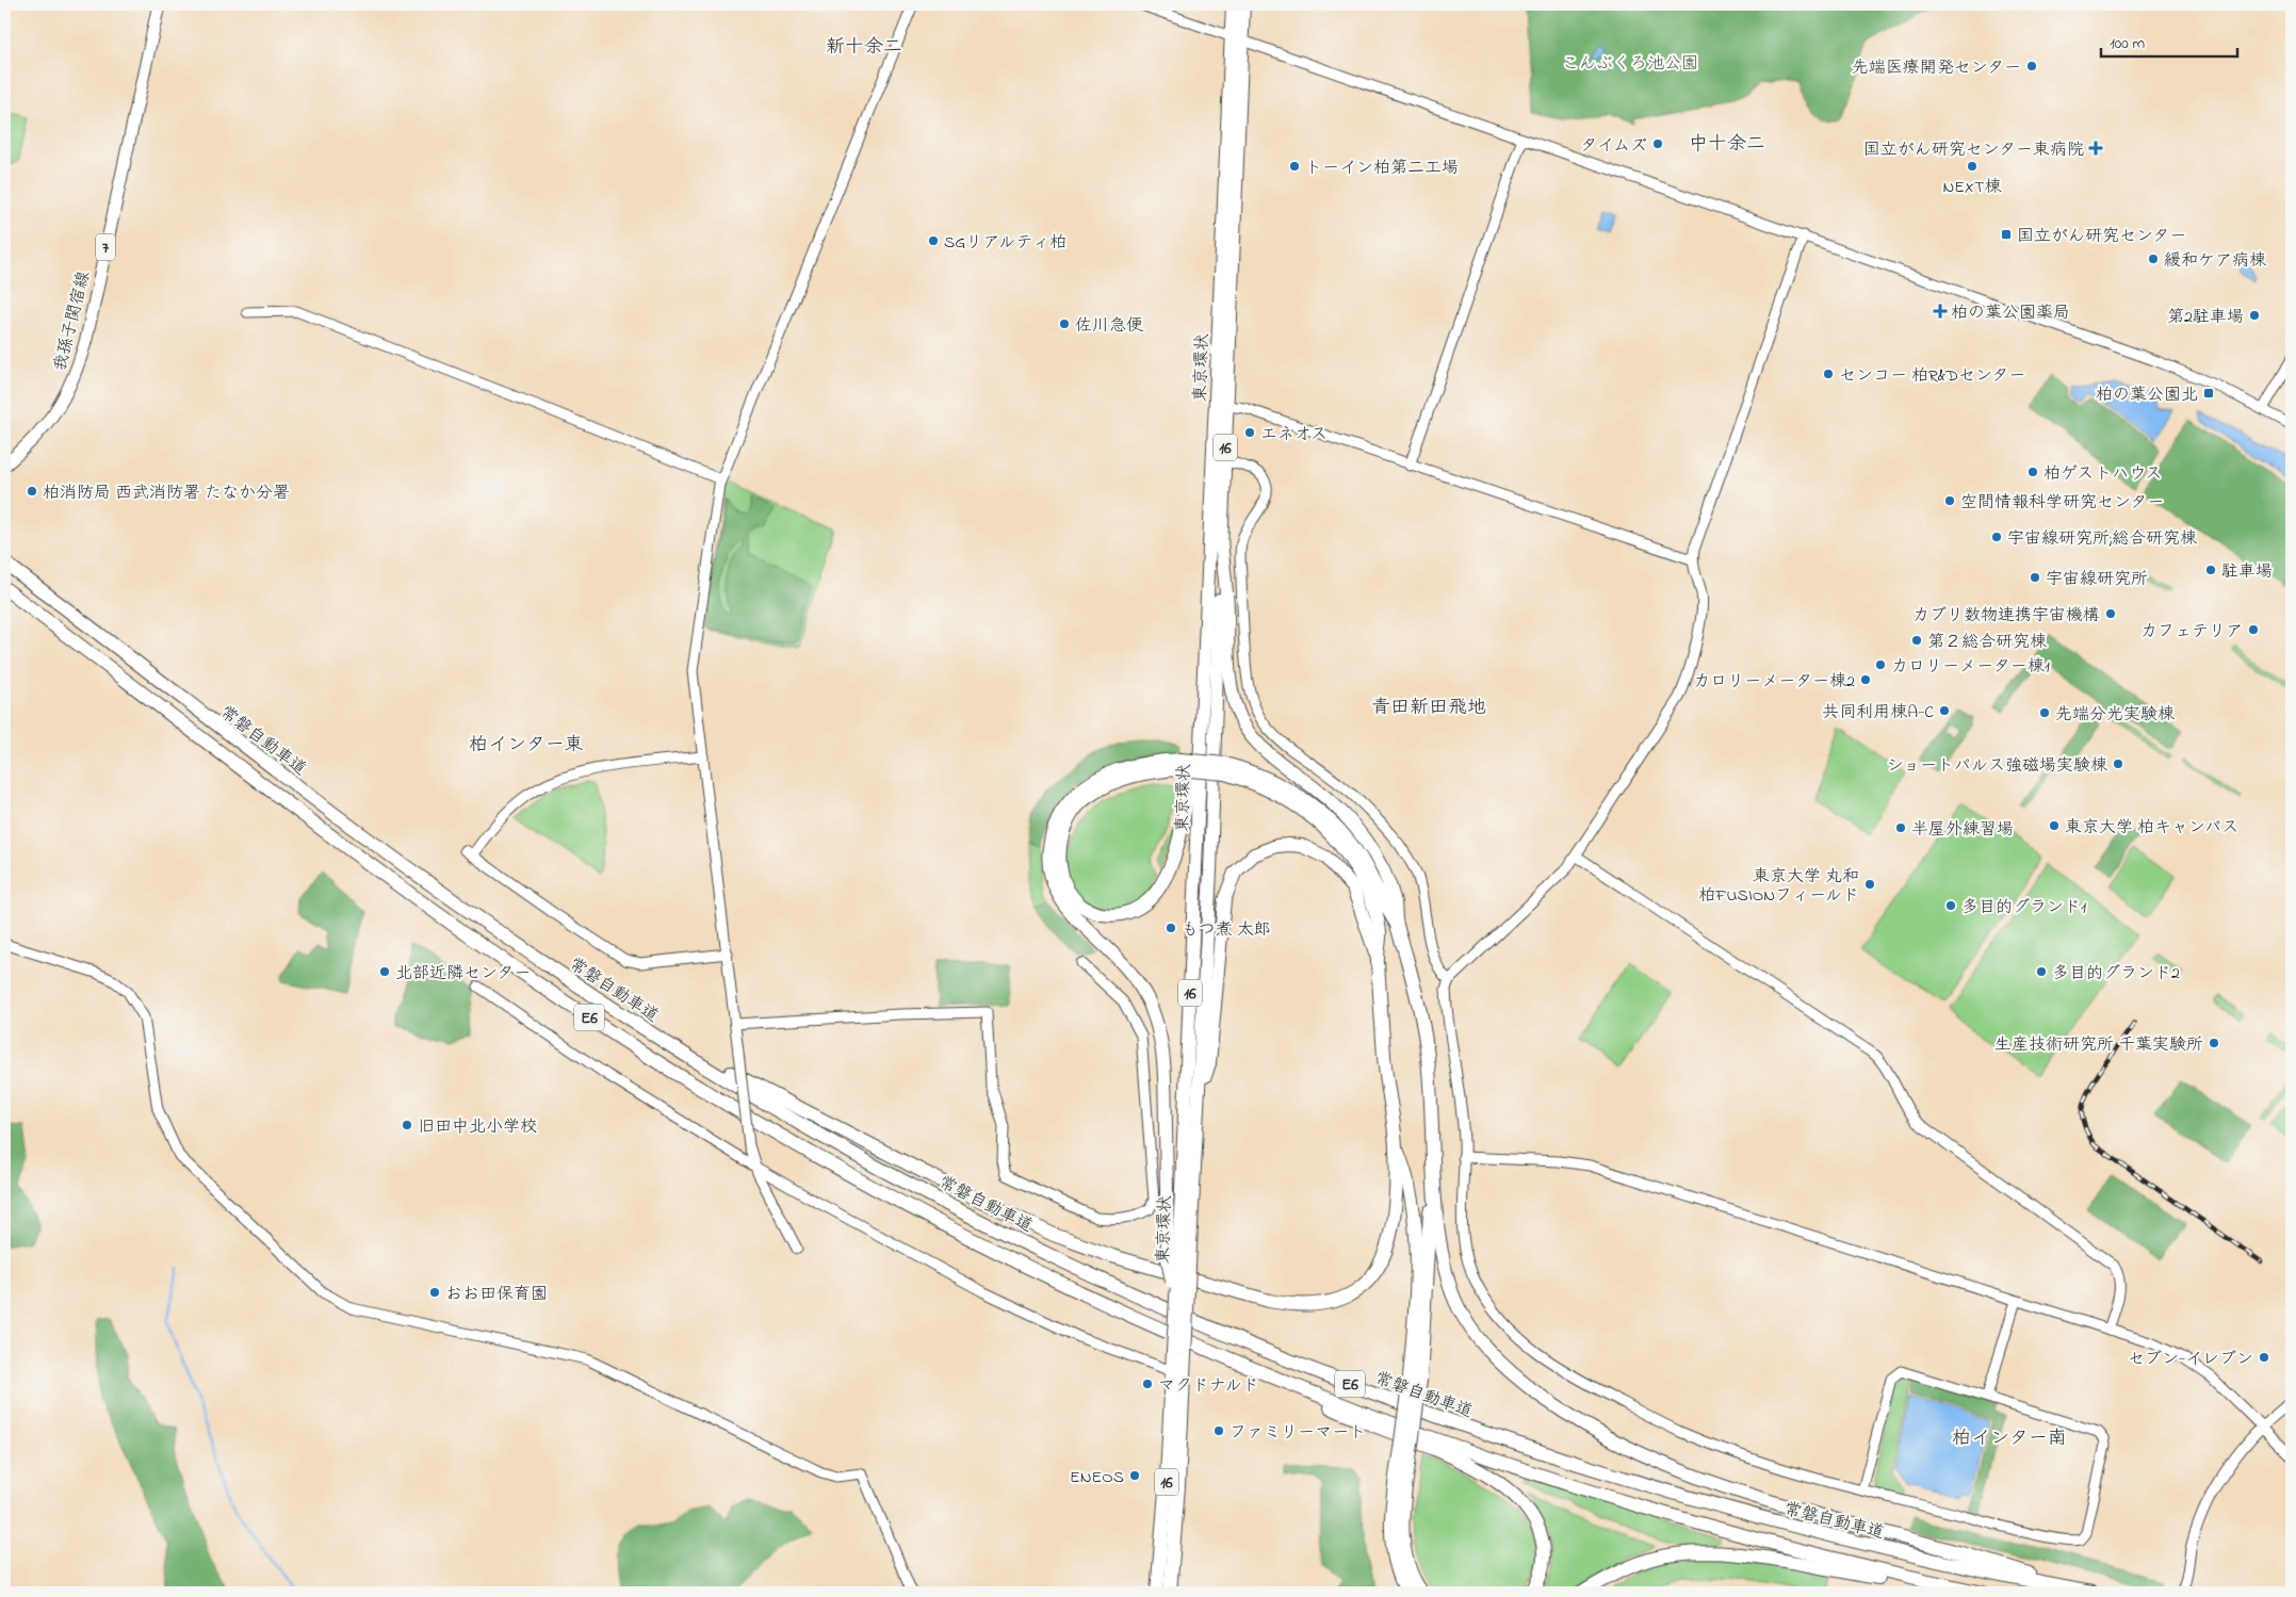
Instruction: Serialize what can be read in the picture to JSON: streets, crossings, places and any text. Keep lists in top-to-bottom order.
{
  "streets": {
    "highway": [
      "東京環状",
      "16",
      "常磐自動車道",
      "E6"
    ],
    "main road": ["7", "我孫子関宿線"]
  },
  "districts": [
    "新十余二",
    "中十余二",
    "青田新田飛地",
    "柏インター東",
    "柏インター南"
  ],
  "parks": ["こんぶくろ池公園"],
  "places": {
    "other": [
      "先端医療開発センター",
      "タイムズ",
      "トーイン柏第二工場",
      "NEXT棟",
      "SGリアルティ柏",
      "緩和ケア病棟",
      "第2駐車場",
      "佐川急便",
      "センコー 柏R&Dセンター",
      "エネオス",
      "柏ゲストハウス",
      "柏消防局 西武消防署 たなか分署",
      "空間情報科学研究センター",
      "宇宙線研究所;総合研究棟",
      "駐車場",
      "宇宙線研究所",
      "カブリ数物連携宇宙機構",
      "カフェテリア",
      "第２総合研究棟",
      "カロリーメーター棟1",
      "カロリーメーター棟2",
      "共同利用棟A-C",
      "先端分光実験棟",
      "ショートパルス強磁場実験棟",
      "東京大学 柏キャンパス",
      "半屋外練習場",
      "東京大学 丸和 柏FUSIONフィールド",
      "多目的グランド1",
      "もつ煮 太郎",
      "北部近隣センター",
      "多目的グランド2",
      "生産技術研究所 千葉実験所",
      "旧田中北小学校",
      "おお田保育園",
      "セブン-イレブン",
      "マクドナルド",
      "ファミリーマート",
      "ENEOS"
    ],
    "health": ["国立がん研究センター東病院", "柏の葉公園薬局"],
    "transit": ["国立がん研究センター", "柏の葉公園北"]
  },
  "scale_bar": "100 m"
}
